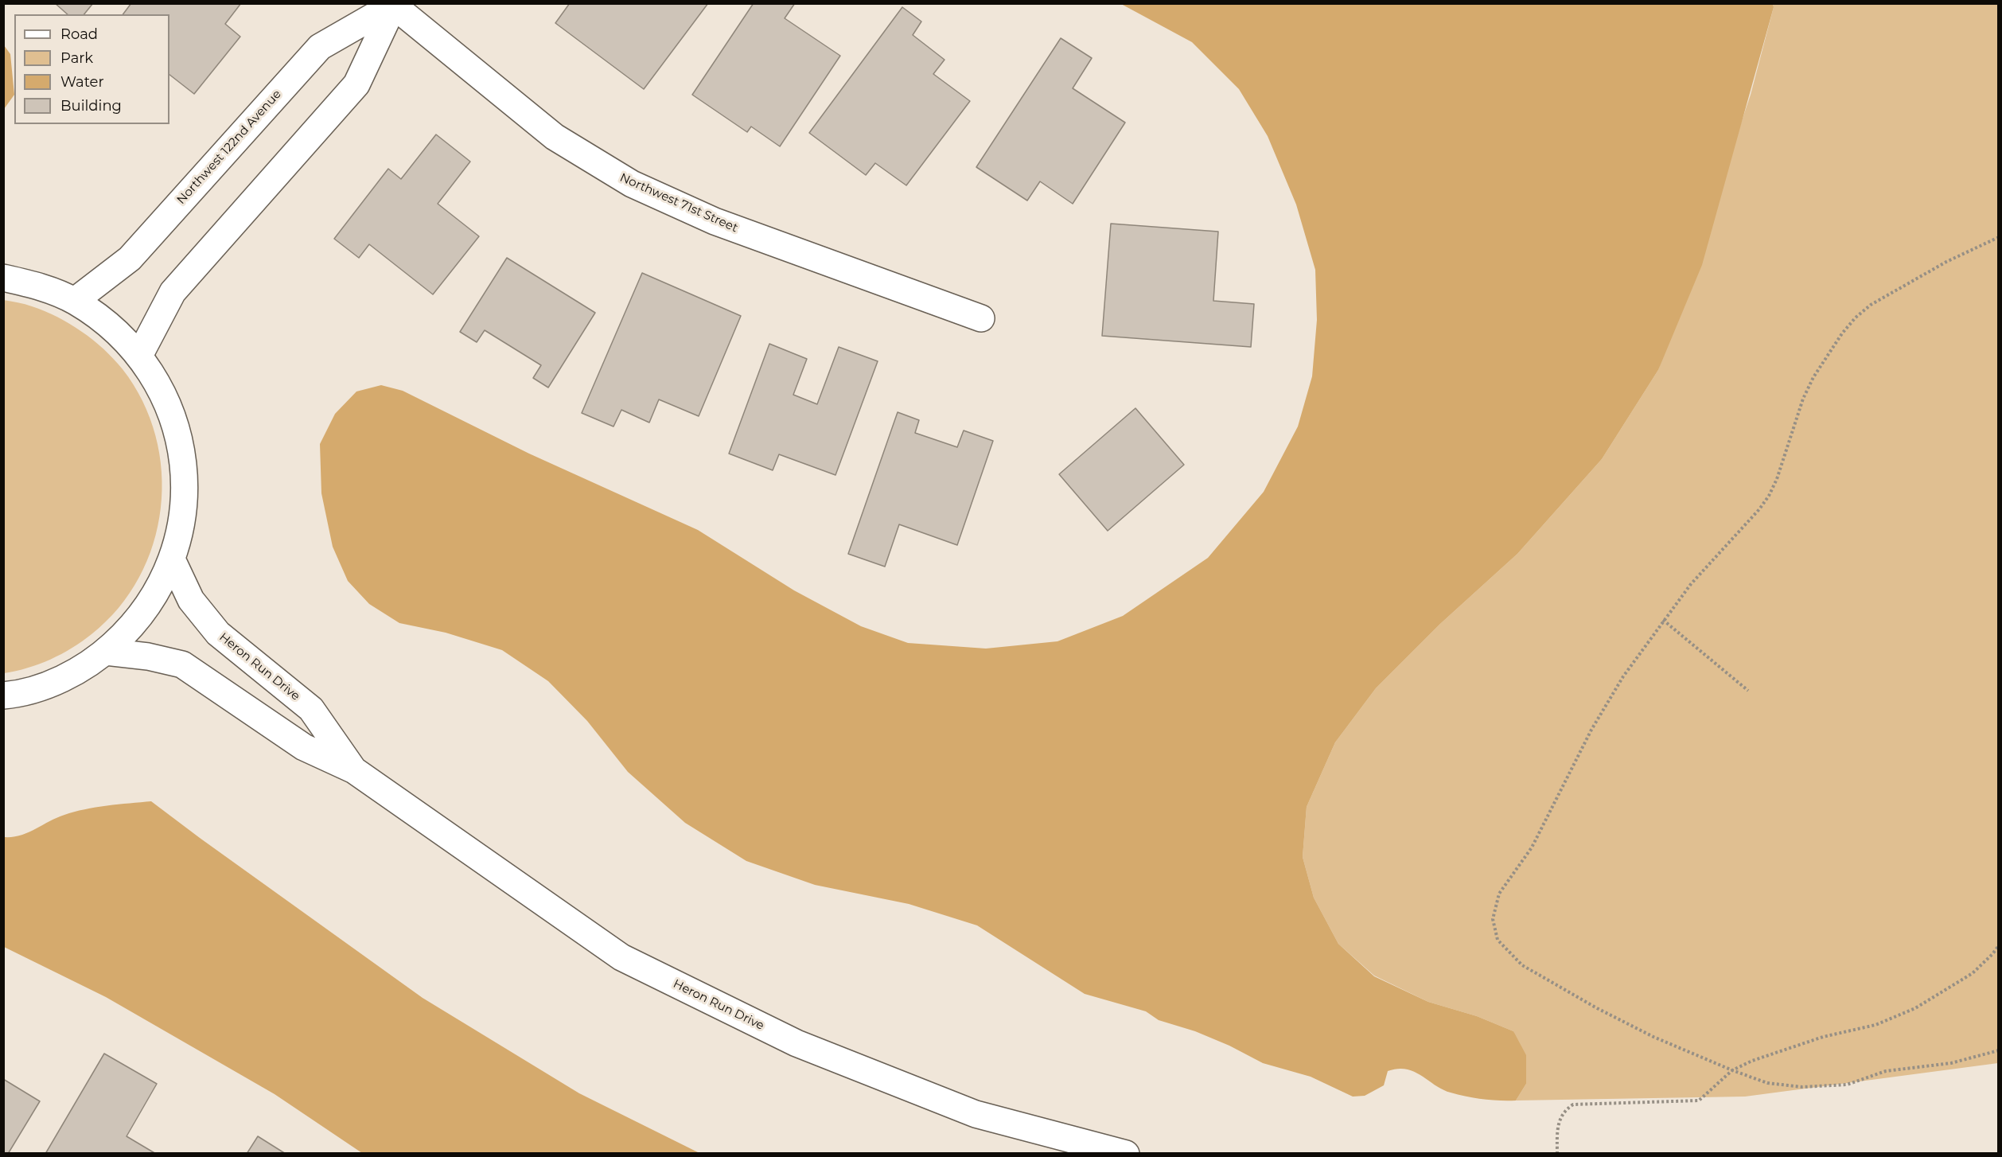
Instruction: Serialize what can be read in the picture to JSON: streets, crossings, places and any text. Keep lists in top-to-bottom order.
{
  "streets": {
    "street": ["Northwest 122nd Avenue", "Northwest 71st Street", "Heron Run Drive"]
  },
  "crossings": [
    ["Northwest 122nd Avenue", "Northwest 71st Street"]
  ],
  "legend": [
    "Road",
    "Park",
    "Water",
    "Building"
  ]
}
